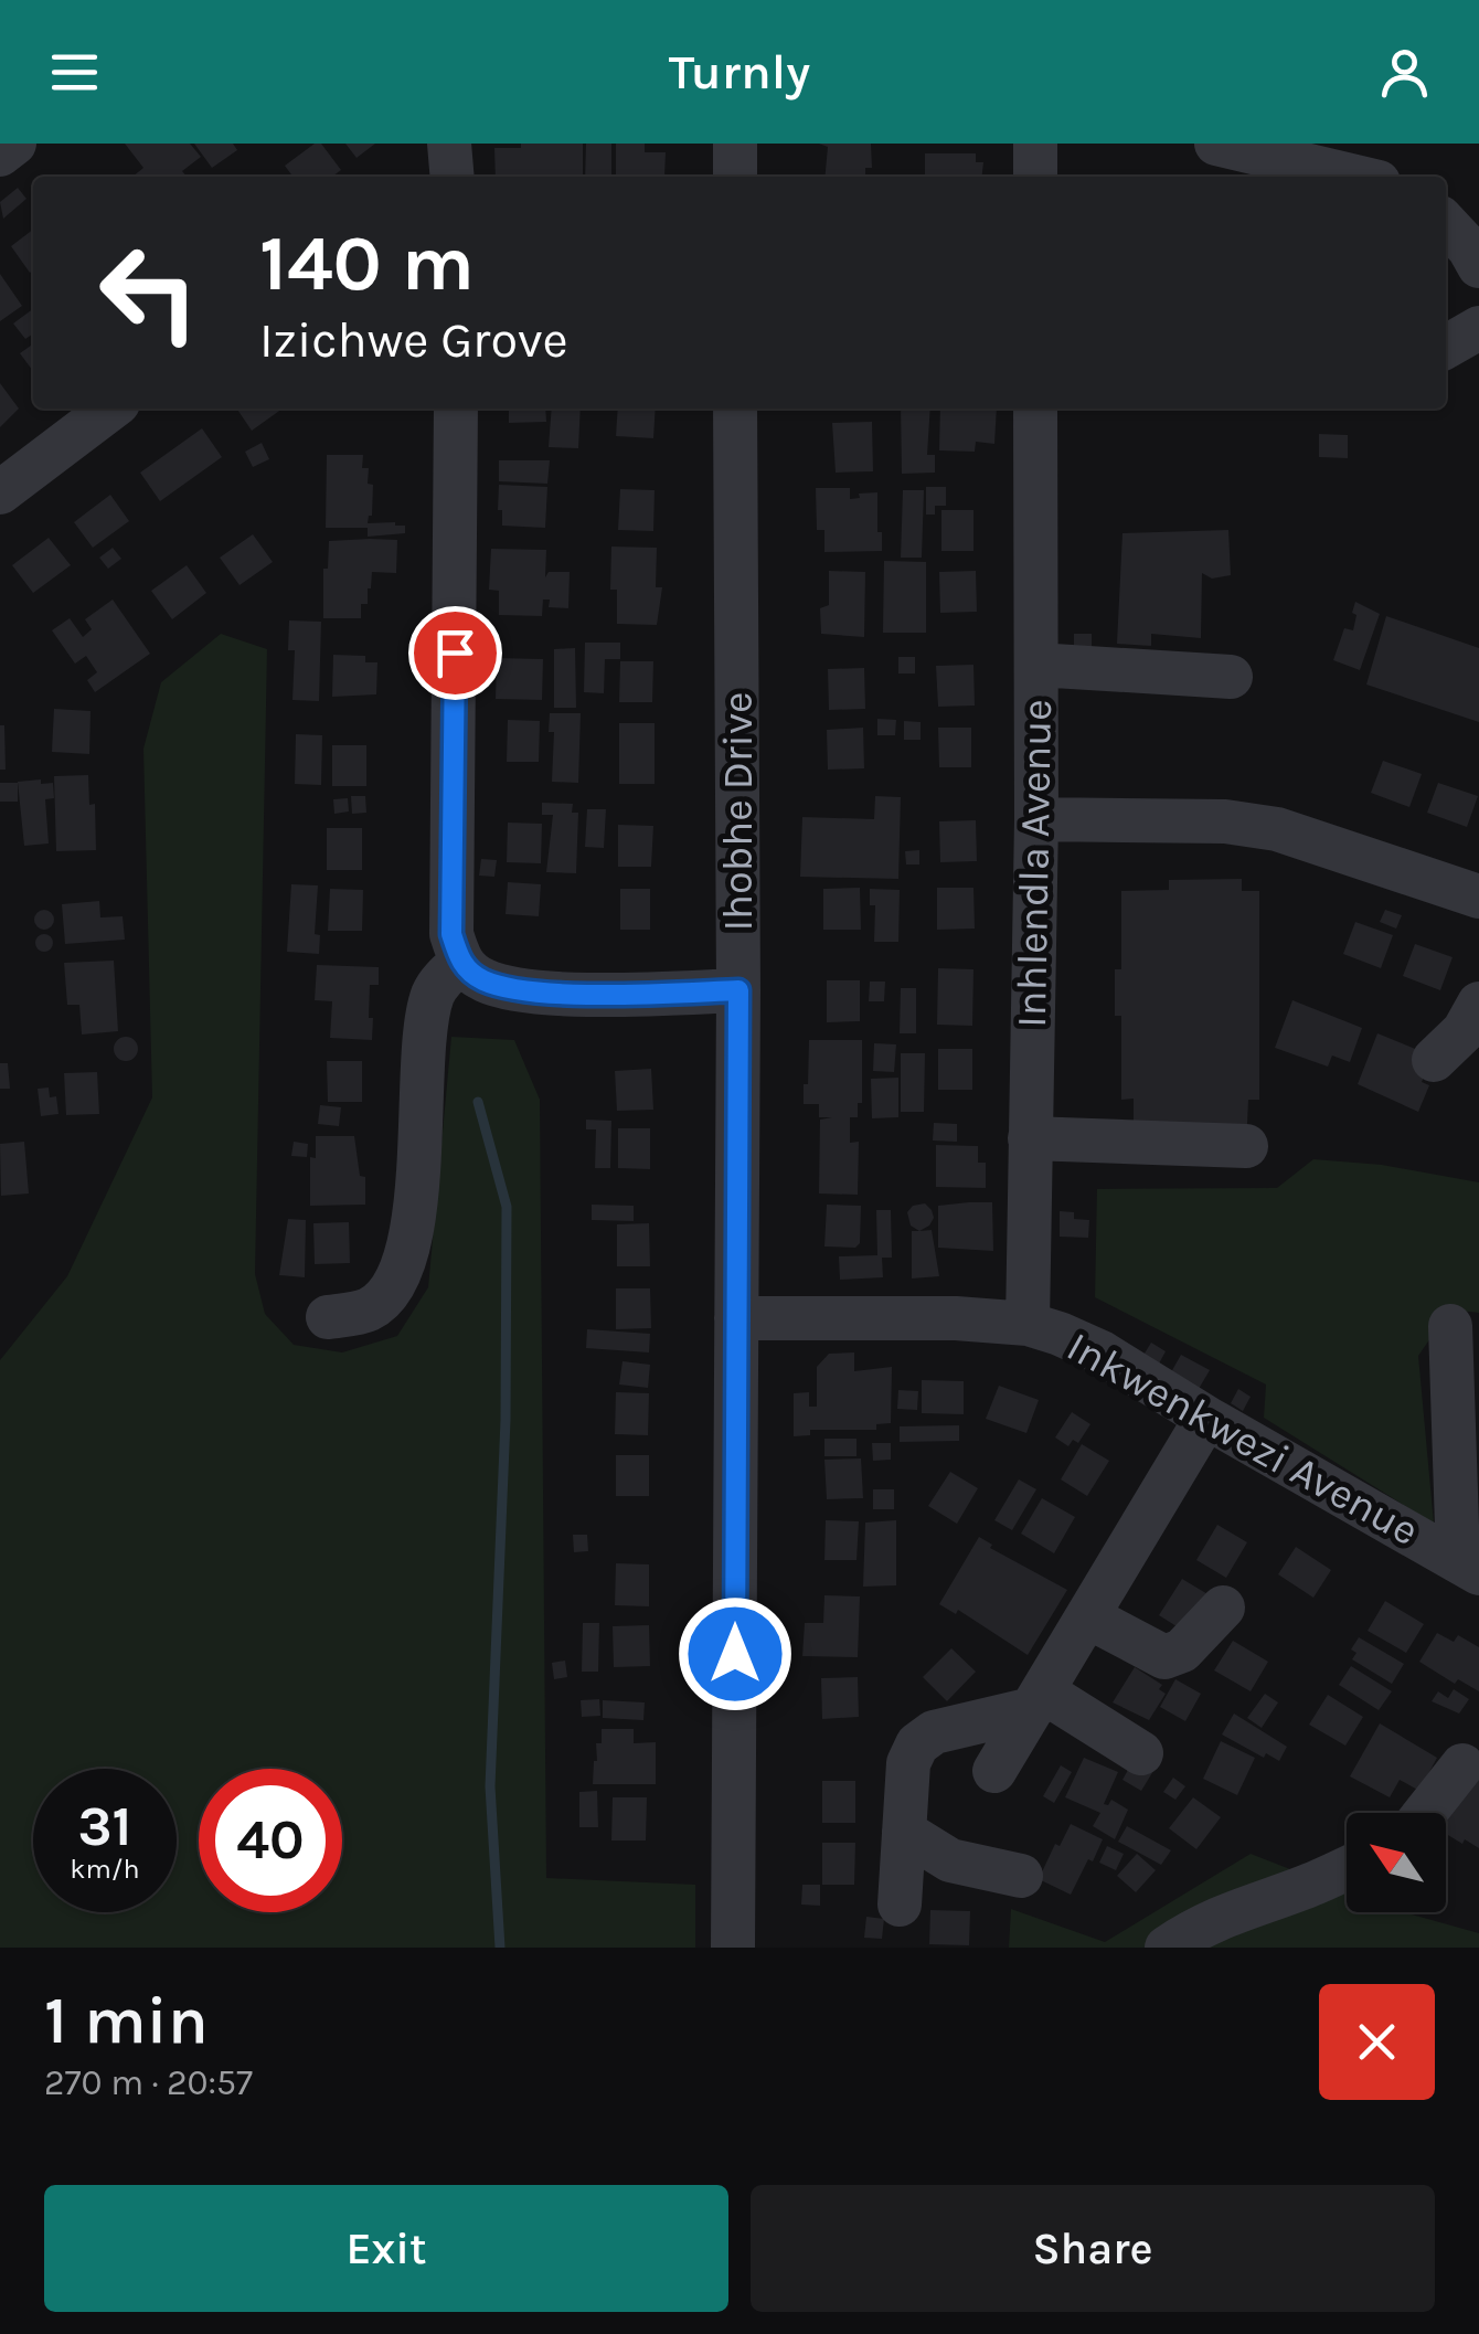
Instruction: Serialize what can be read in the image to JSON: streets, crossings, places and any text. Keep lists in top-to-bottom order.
{
  "streets": {
    "street": ["Ihobhe Drive", "Inhlendla Avenue", "Inkwenkwezi Avenue"]
  },
  "crossings": [
    ["Ihobhe Drive", "Inkwenkwezi Avenue"],
    ["Inhlendla Avenue", "Inkwenkwezi Avenue"]
  ],
  "north": "top left",
  "page": {
    "header": "Turnly",
    "turn": ["140 m", "Izichwe Grove"],
    "speed": "31 km/h",
    "limit": "40",
    "heading": ["1 min", "270 m · 20:57"],
    "buttons": ["Exit", "Share"]
  }
}
